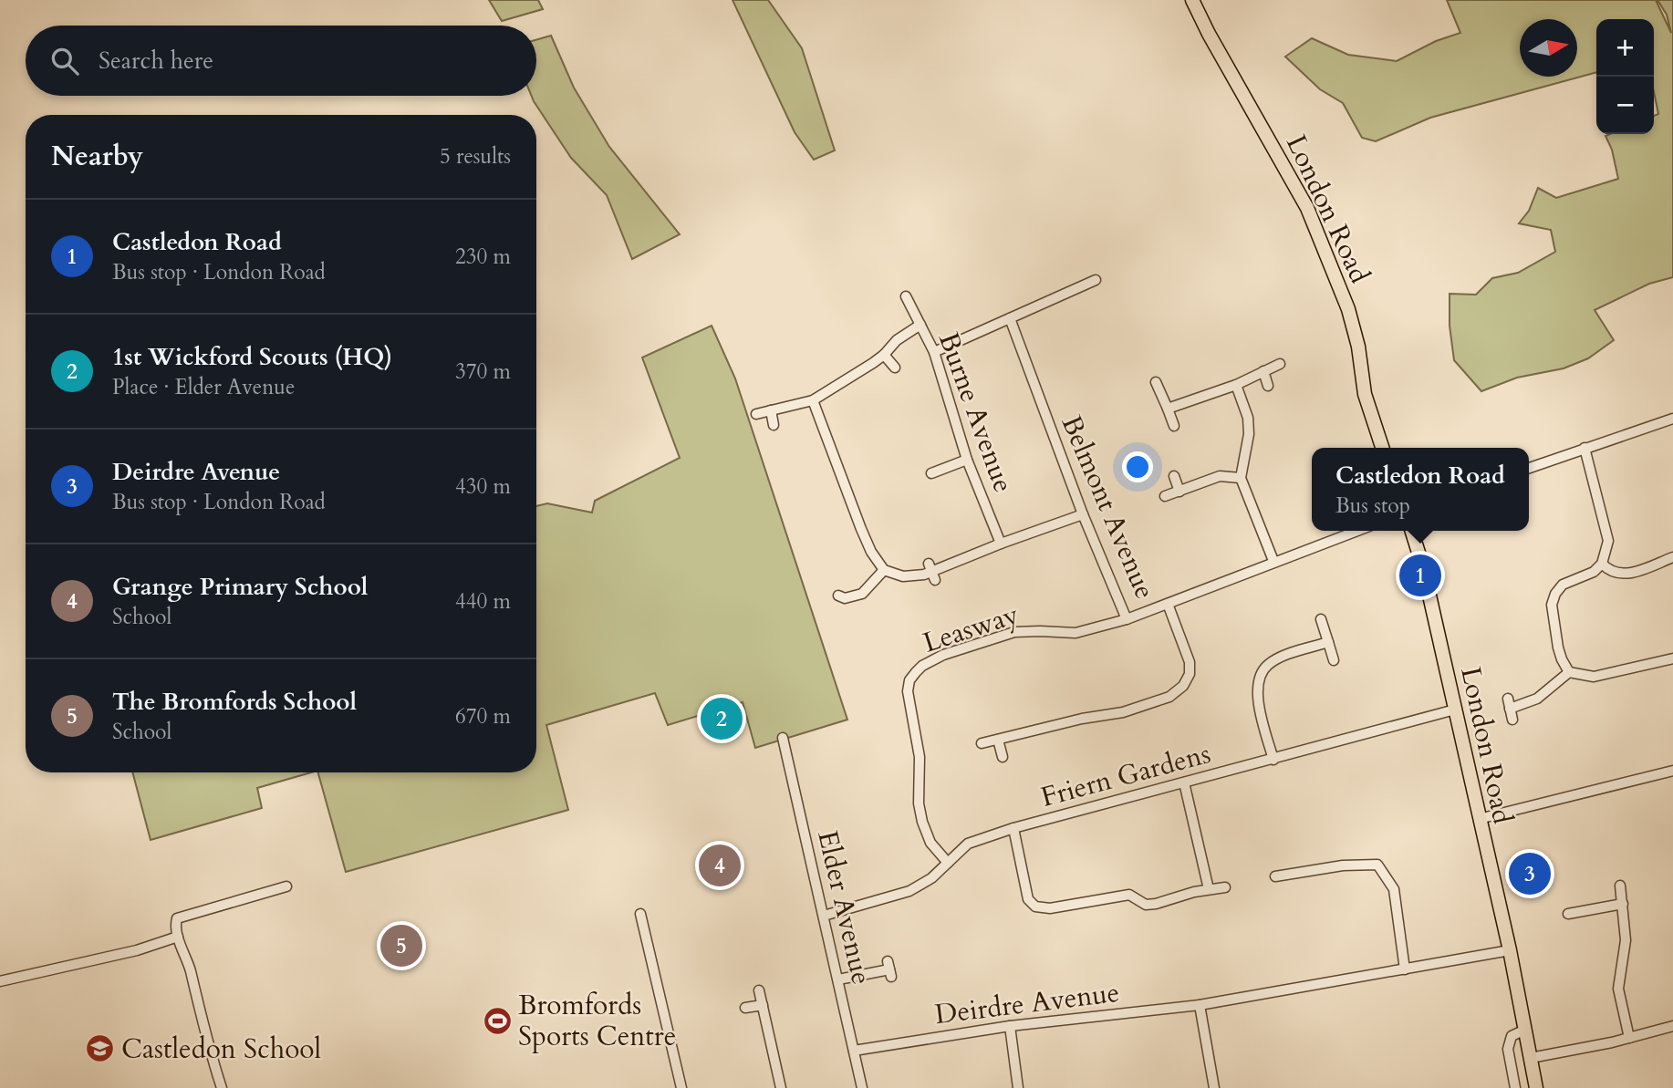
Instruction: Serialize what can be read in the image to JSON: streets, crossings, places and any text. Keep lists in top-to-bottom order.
{
  "streets": {
    "main road": ["London Road"],
    "street": [
      "Burne Avenue",
      "Belmont Avenue",
      "Leasway",
      "Friern Gardens",
      "Elder Avenue",
      "Deirdre Avenue"
    ]
  },
  "crossings": [
    ["London Road", "Friern Gardens"],
    ["London Road", "Deirdre Avenue"],
    ["Belmont Avenue", "Leasway"],
    ["Leasway", "Friern Gardens"],
    ["Friern Gardens", "Elder Avenue"],
    ["Elder Avenue", "Deirdre Avenue"]
  ],
  "places": {
    "sports": ["Bromfords Sports Centre"],
    "school or university": ["Castledon School"]
  },
  "north": "right",
  "page": {
    "map_buttons": ["+", "−"],
    "search": "Search here",
    "heading": ["Nearby", "5 results"],
    "list": [
      {
        "mark": "1",
        "name": "Castledon Road",
        "note": "Bus stop · London Road",
        "value": "230 m"
      },
      {
        "mark": "2",
        "name": "1st Wickford Scouts (HQ)",
        "note": "Place · Elder Avenue",
        "value": "370 m"
      },
      {
        "mark": "3",
        "name": "Deirdre Avenue",
        "note": "Bus stop · London Road",
        "value": "430 m"
      },
      {
        "mark": "4",
        "name": "Grange Primary School",
        "note": "School",
        "value": "440 m"
      },
      {
        "mark": "5",
        "name": "The Bromfords School",
        "note": "School",
        "value": "670 m"
      }
    ],
    "popup": ["Castledon Road", "Bus stop"],
    "pins": [
      "1",
      "2",
      "4",
      "3",
      "5"
    ]
  }
}
